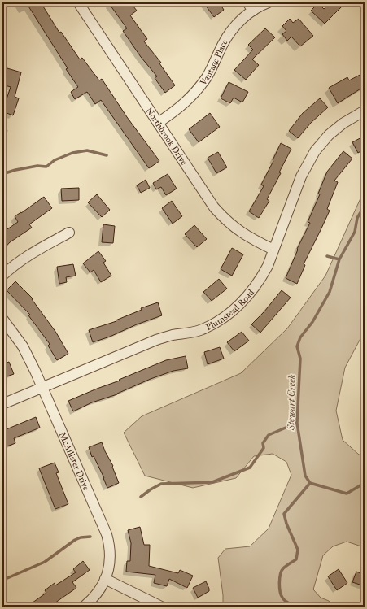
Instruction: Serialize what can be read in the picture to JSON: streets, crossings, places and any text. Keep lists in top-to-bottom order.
{
  "streets": {
    "street": [
      "Vantage Place",
      "Northbrook Drive",
      "Plumstead Road",
      "McAllister Drive"
    ]
  },
  "crossings": [
    ["Vantage Place", "Northbrook Drive"],
    ["Northbrook Drive", "Plumstead Road"],
    ["Plumstead Road", "McAllister Drive"]
  ],
  "water": ["Stewart Creek"]
}
